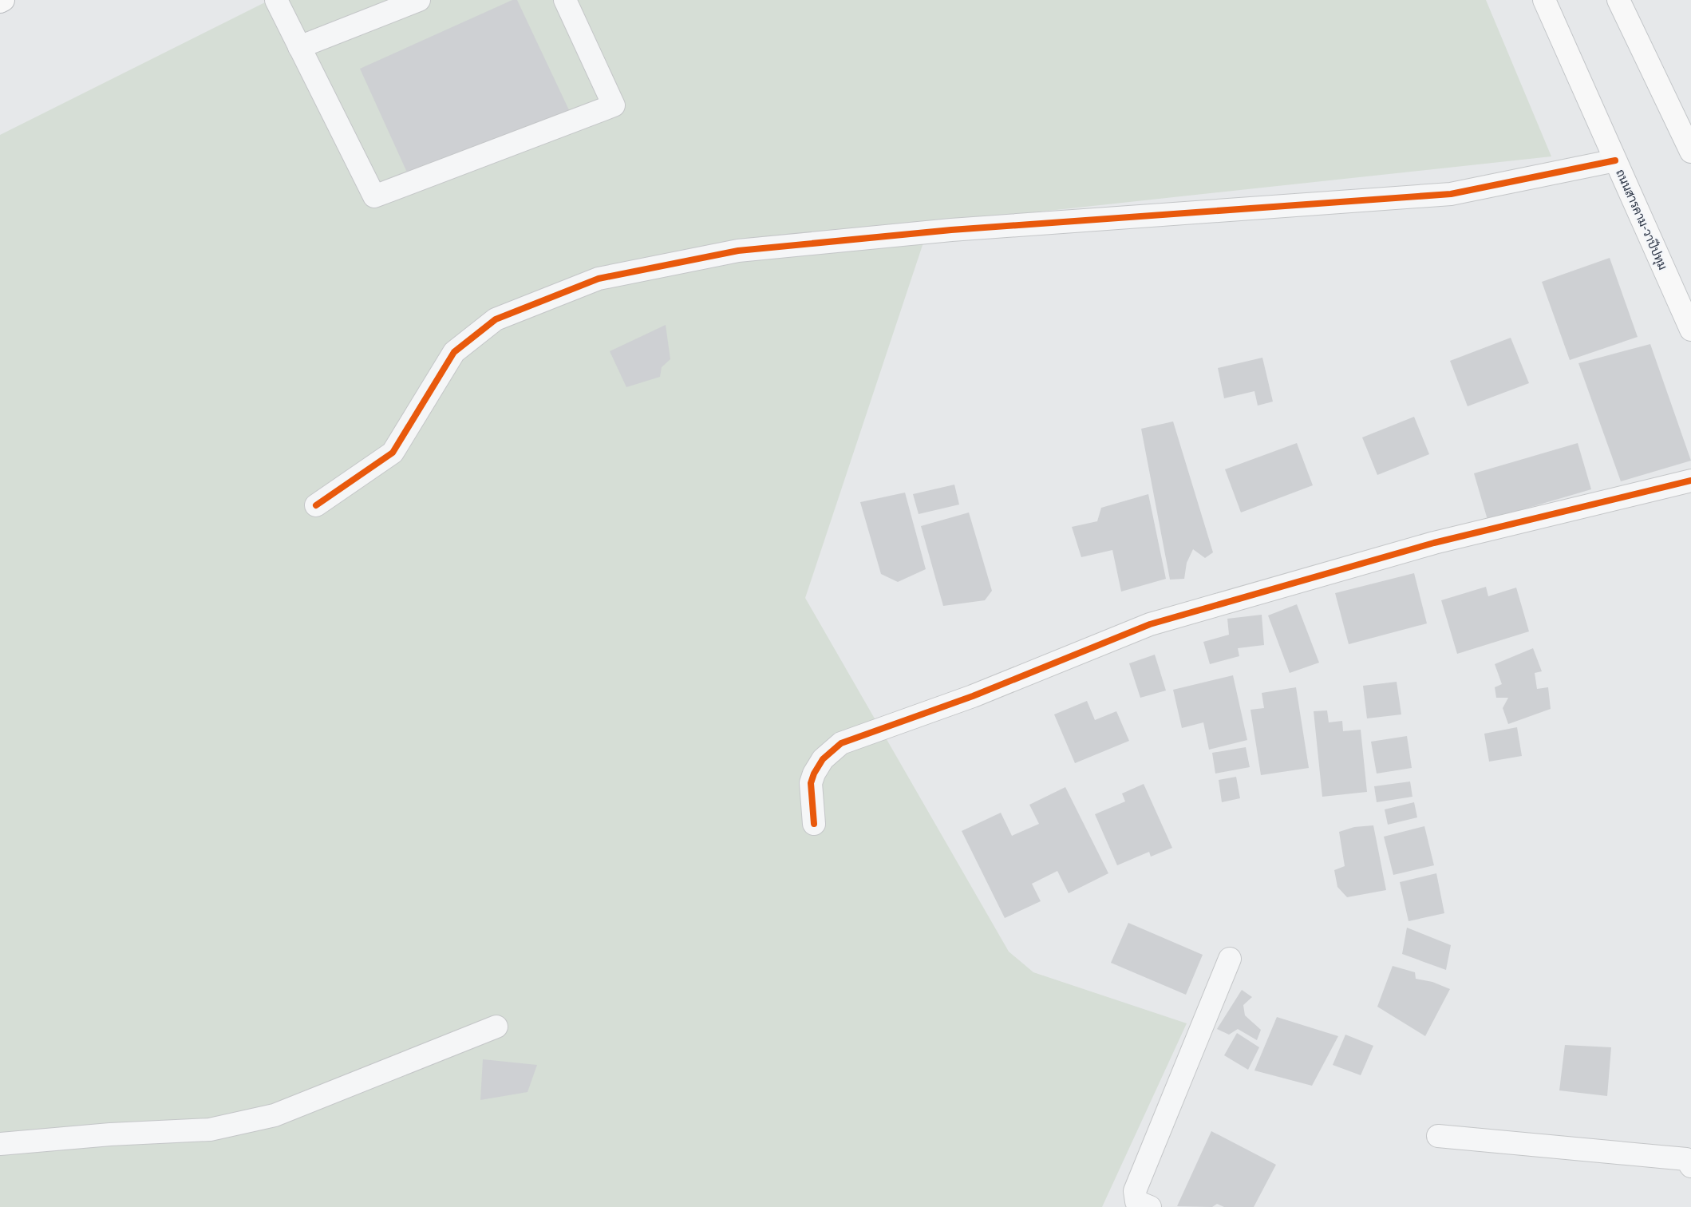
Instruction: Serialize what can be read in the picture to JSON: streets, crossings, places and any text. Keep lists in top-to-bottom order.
{
  "streets": {
    "main road": ["ถนนสารคาม-วาปีปทุม"]
  }
}
